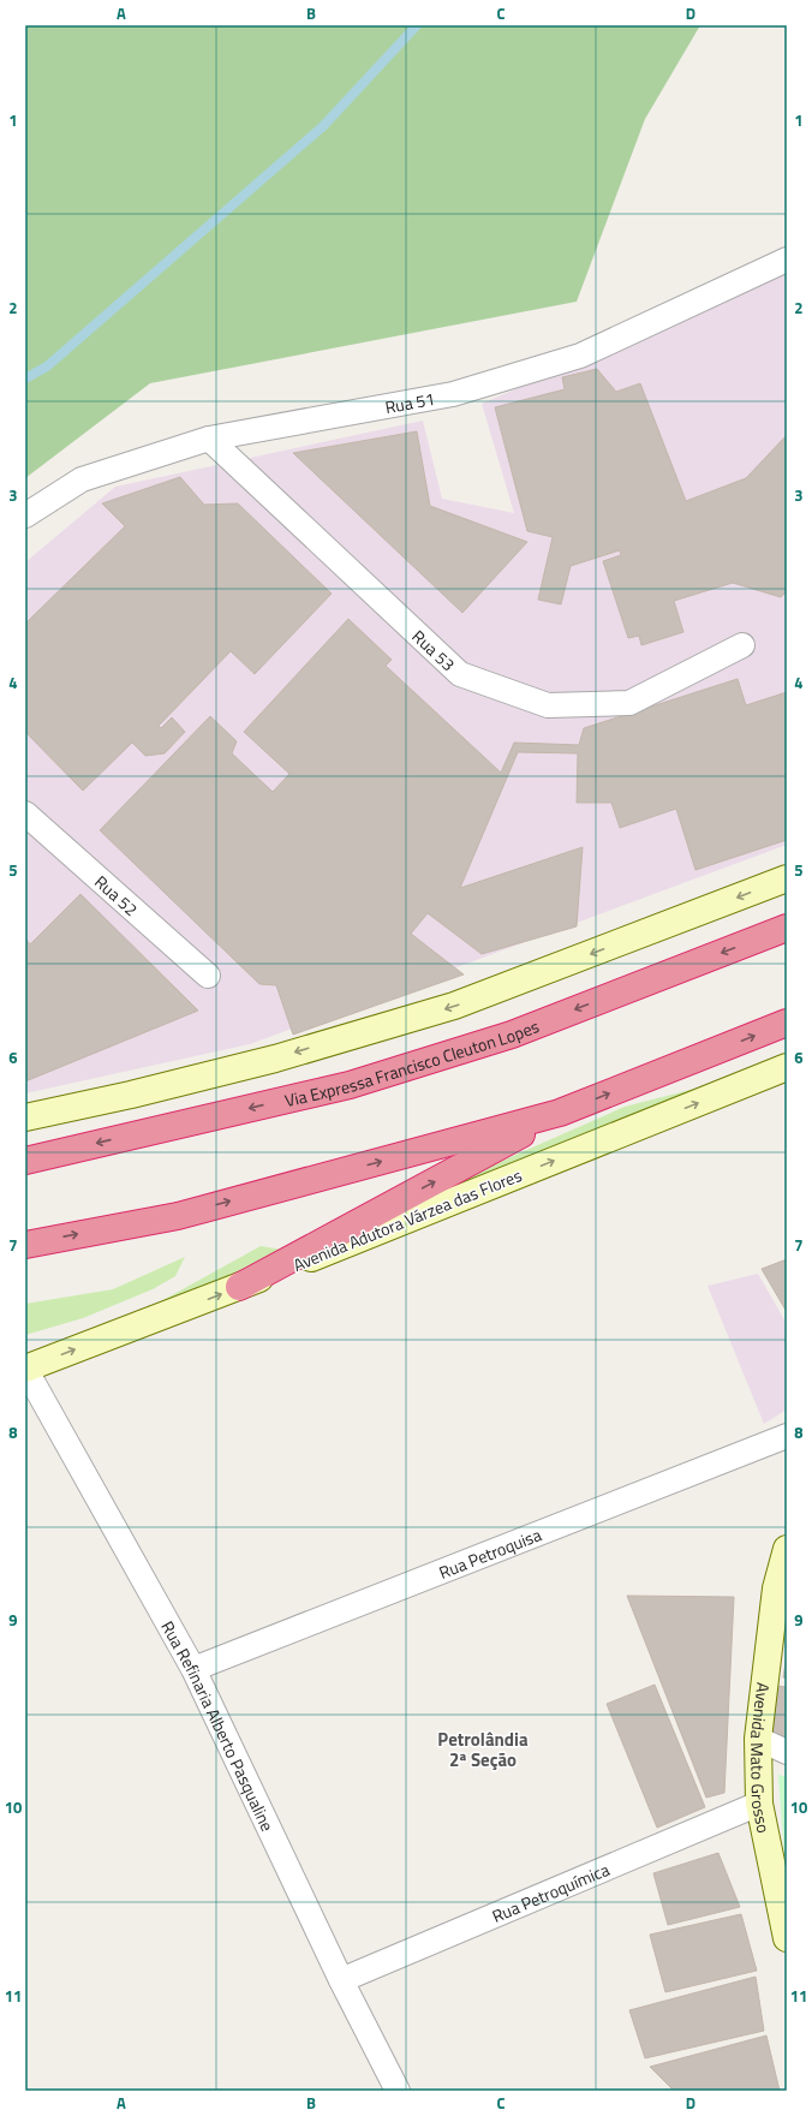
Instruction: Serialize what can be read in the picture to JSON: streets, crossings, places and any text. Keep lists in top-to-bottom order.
{
  "streets": {
    "highway": ["Via Expressa Francisco Cleuton Lopes"],
    "street": [
      "Rua 51",
      "Rua 53",
      "Rua 52",
      "Avenida Adutora Várzea das Flores",
      "Rua Petroquisa",
      "Rua Refinaria Alberto Pasqualine",
      "Avenida Mato Grosso",
      "Rua Petroquímica"
    ]
  },
  "crossings": [
    ["Rua 51", "Rua 53"],
    ["Avenida Adutora Várzea das Flores", "Rua Refinaria Alberto Pasqualine"],
    ["Rua Petroquisa", "Rua Refinaria Alberto Pasqualine"],
    ["Rua Refinaria Alberto Pasqualine", "Rua Petroquímica"],
    ["Avenida Mato Grosso", "Rua Petroquímica"]
  ],
  "districts": ["Petrolândia 2ª Seção"],
  "grid": {
    "columns": [
      "A",
      "B",
      "C",
      "D"
    ],
    "rows": [
      "1",
      "2",
      "3",
      "4",
      "5",
      "6",
      "7",
      "8",
      "9",
      "10",
      "11"
    ]
  }
}
